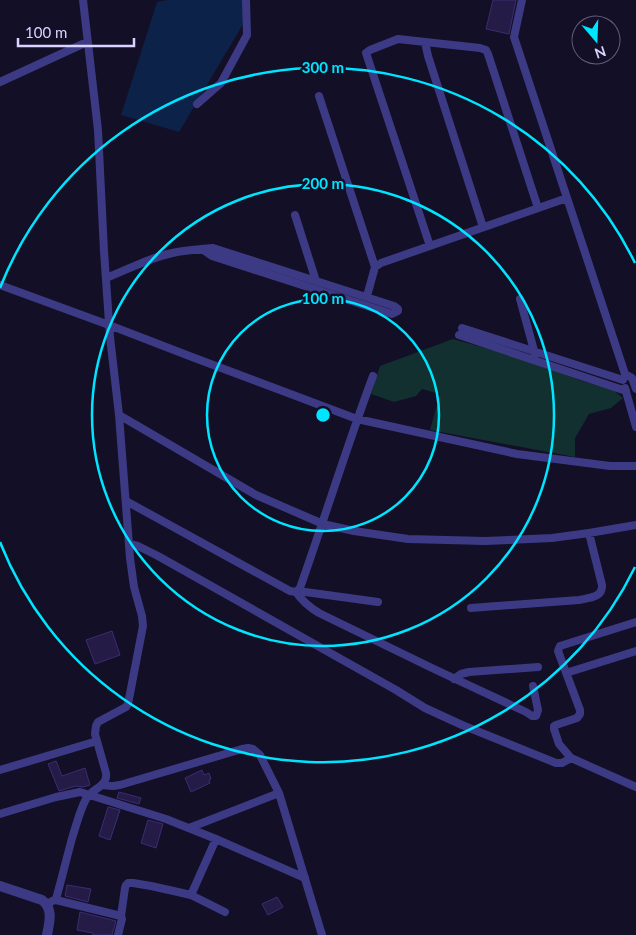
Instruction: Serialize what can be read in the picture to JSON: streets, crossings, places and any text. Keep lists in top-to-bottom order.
{
  "scale_bar": "100 m",
  "north": "bottom",
  "rings": ["300 m", "200 m", "100 m"]
}
